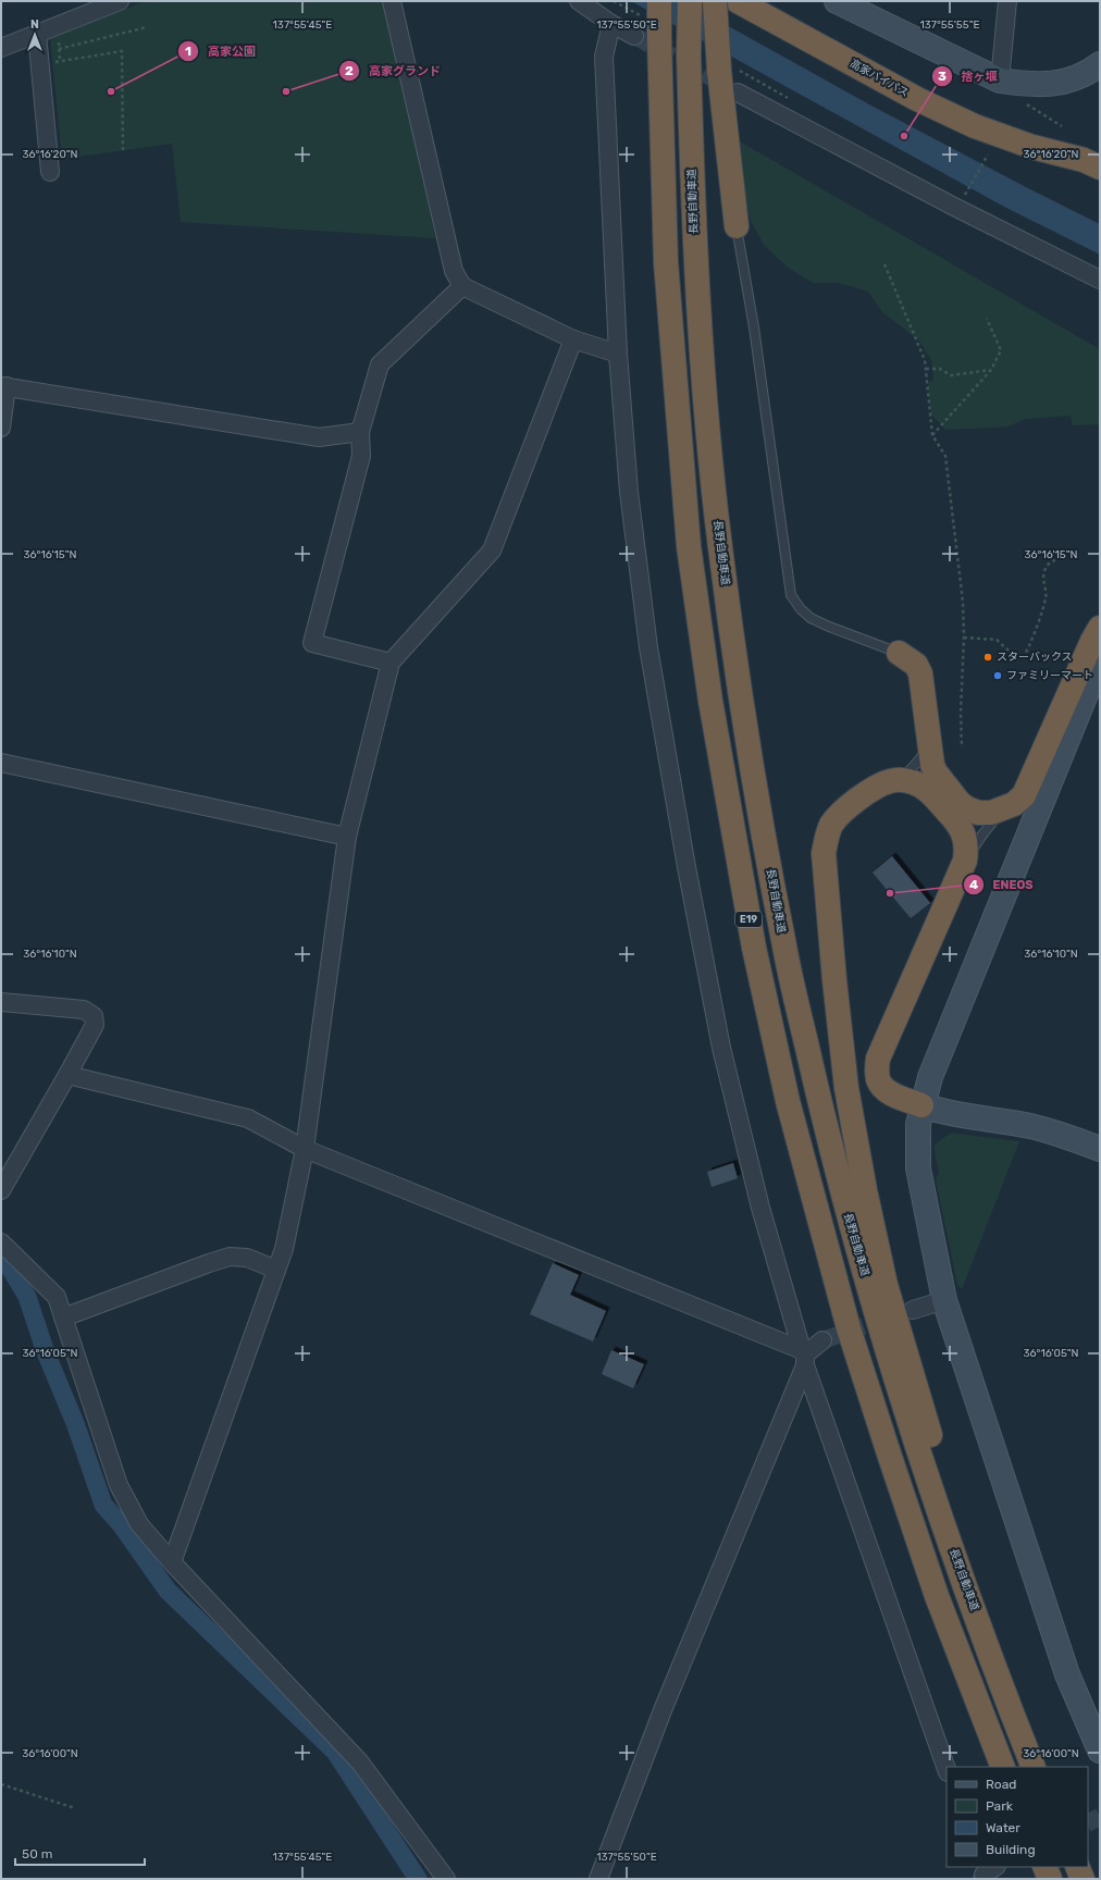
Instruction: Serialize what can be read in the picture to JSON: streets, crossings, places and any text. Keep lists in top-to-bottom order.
{
  "streets": {
    "highway": ["高家バイパス", "長野自動車道", "E19"]
  },
  "places": [
    "高家公園",
    "高家グランド",
    "捨ヶ堰",
    "スターバックス",
    "ファミリーマート",
    "ENEOS"
  ],
  "legend": [
    "Road",
    "Park",
    "Water",
    "Building"
  ],
  "scale_bar": "50 m",
  "north": "top",
  "coordinates": [
    "137°55'45\"E",
    "137°55'50\"E",
    "137°55'55\"E",
    "36°16'20\"N",
    "36°16'15\"N",
    "36°16'10\"N",
    "36°16'05\"N",
    "36°16'00\"N"
  ]
}
